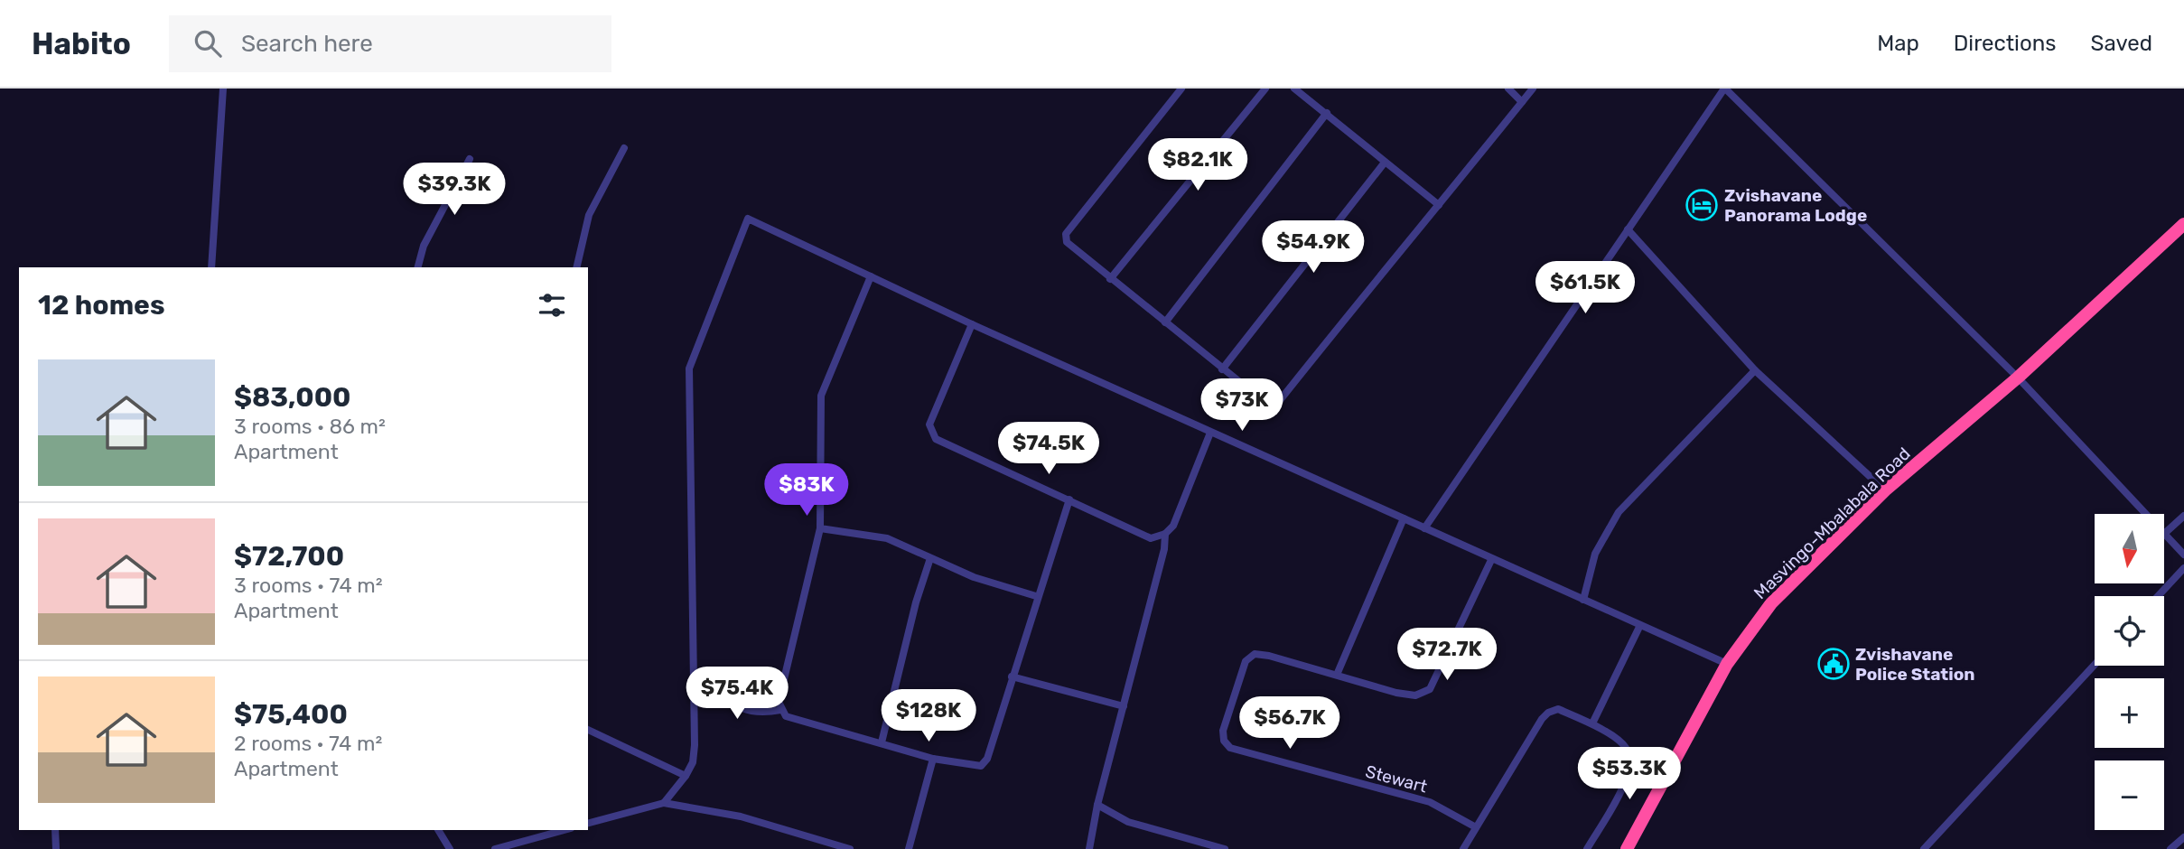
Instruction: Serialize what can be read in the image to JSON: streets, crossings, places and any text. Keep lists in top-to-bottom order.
{
  "streets": {
    "highway": ["Masvingo-Mbalabala Road"],
    "street": ["Stewart"]
  },
  "places": {
    "hotel": ["Zvishavane Panorama Lodge"],
    "public building": ["Zvishavane Police Station"]
  },
  "north": "bottom",
  "page": {
    "header": "Habito",
    "search": "Search here",
    "nav": ["Map", "Directions", "Saved"],
    "price": [
      "$82.1K",
      "$39.3K",
      "$54.9K",
      "$61.5K",
      "$73K",
      "$74.5K",
      "$83K",
      "$72.7K",
      "$75.4K",
      "$128K",
      "$56.7K",
      "$53.3K"
    ],
    "heading": "12 homes",
    "list": [
      {
        "name": "$83,000",
        "note": "3 rooms · 86 m² · Apartment"
      },
      {
        "name": "$72,700",
        "note": "3 rooms · 74 m² · Apartment"
      },
      {
        "name": "$75,400",
        "note": "2 rooms · 74 m² · Apartment"
      }
    ],
    "map_buttons": ["+", "−"]
  }
}
